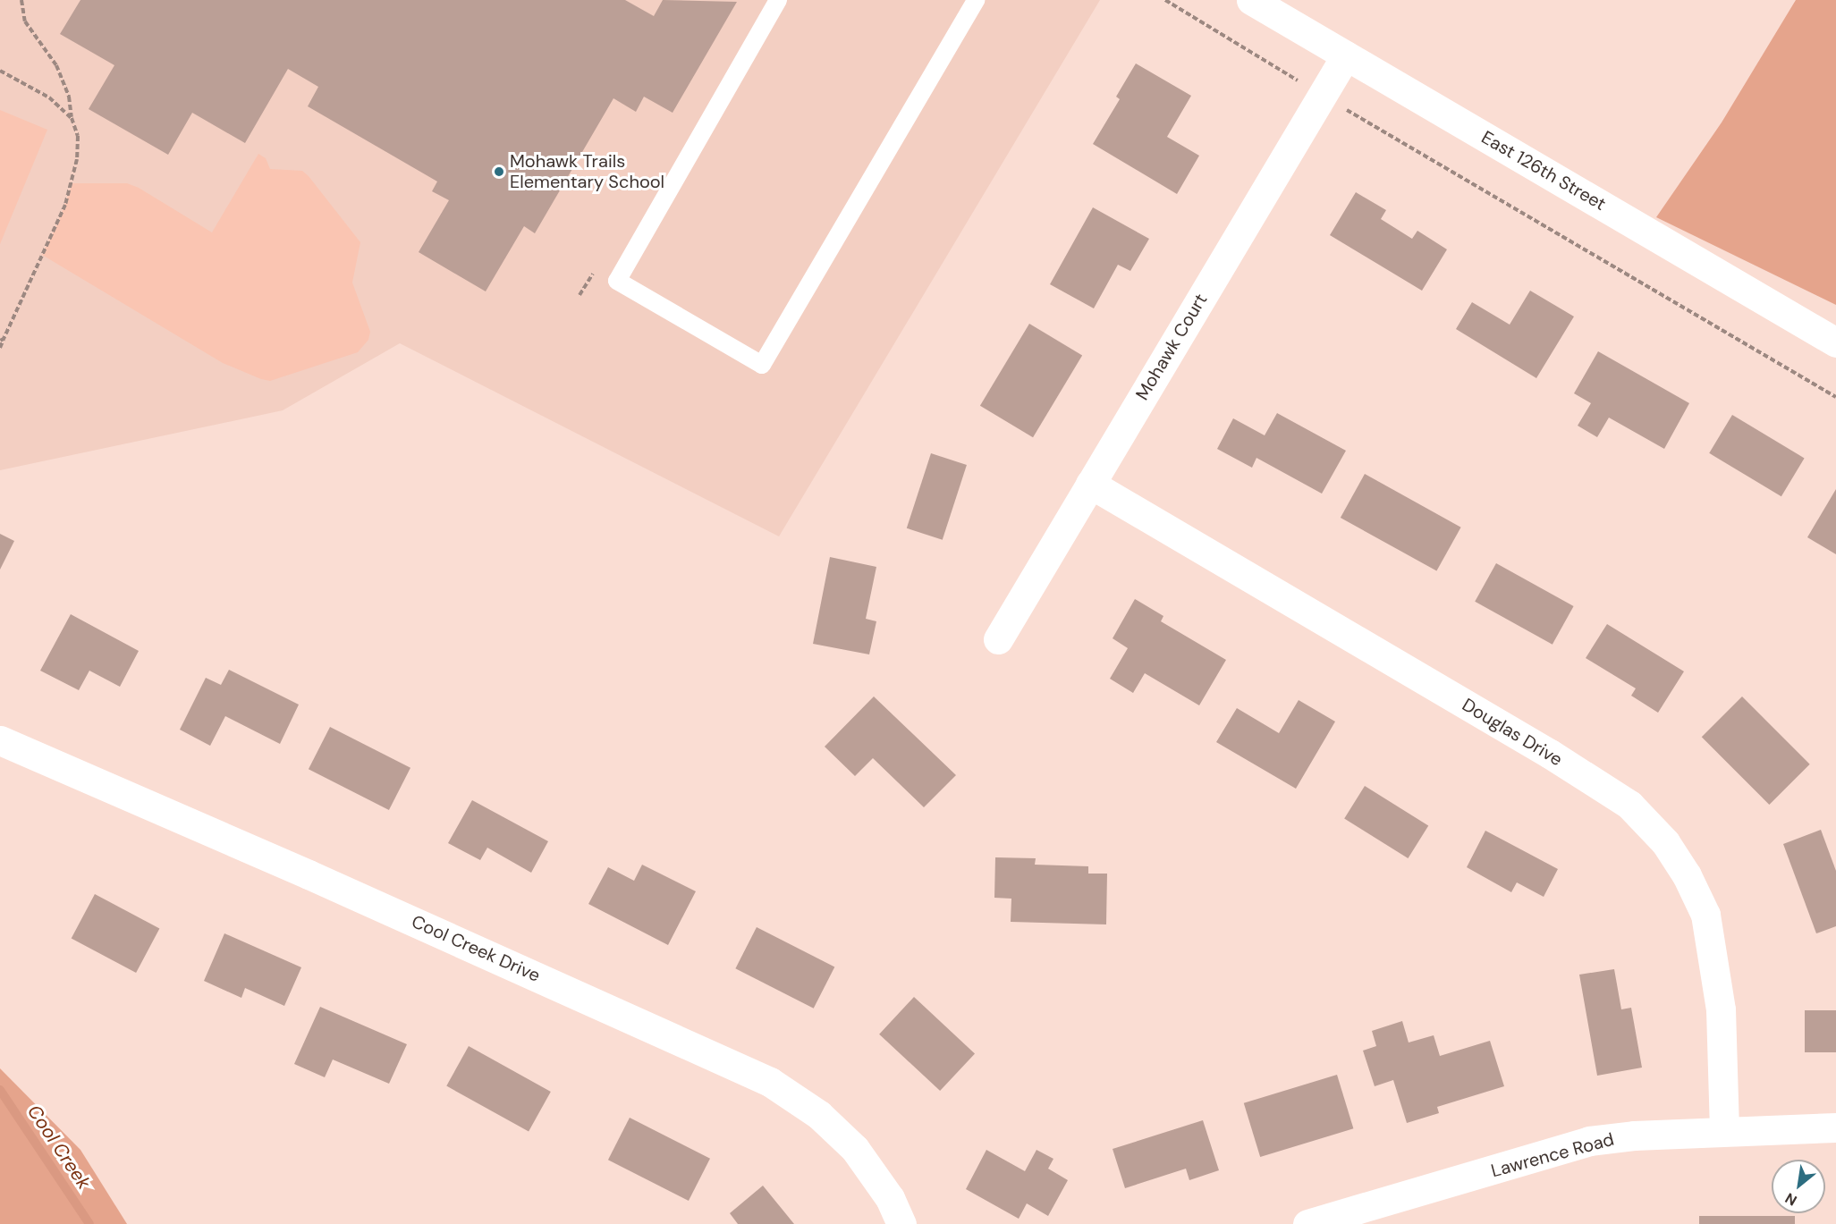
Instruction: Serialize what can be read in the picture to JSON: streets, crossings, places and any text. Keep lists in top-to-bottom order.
{
  "streets": {
    "street": [
      "East 126th Street",
      "Mohawk Court",
      "Douglas Drive",
      "Cool Creek Drive",
      "Lawrence Road"
    ]
  },
  "crossings": [
    ["East 126th Street", "Mohawk Court"],
    ["Mohawk Court", "Douglas Drive"],
    ["Douglas Drive", "Lawrence Road"]
  ],
  "water": ["Cool Creek"],
  "places": ["Mohawk Trails Elementary School"],
  "north": "bottom left"
}
